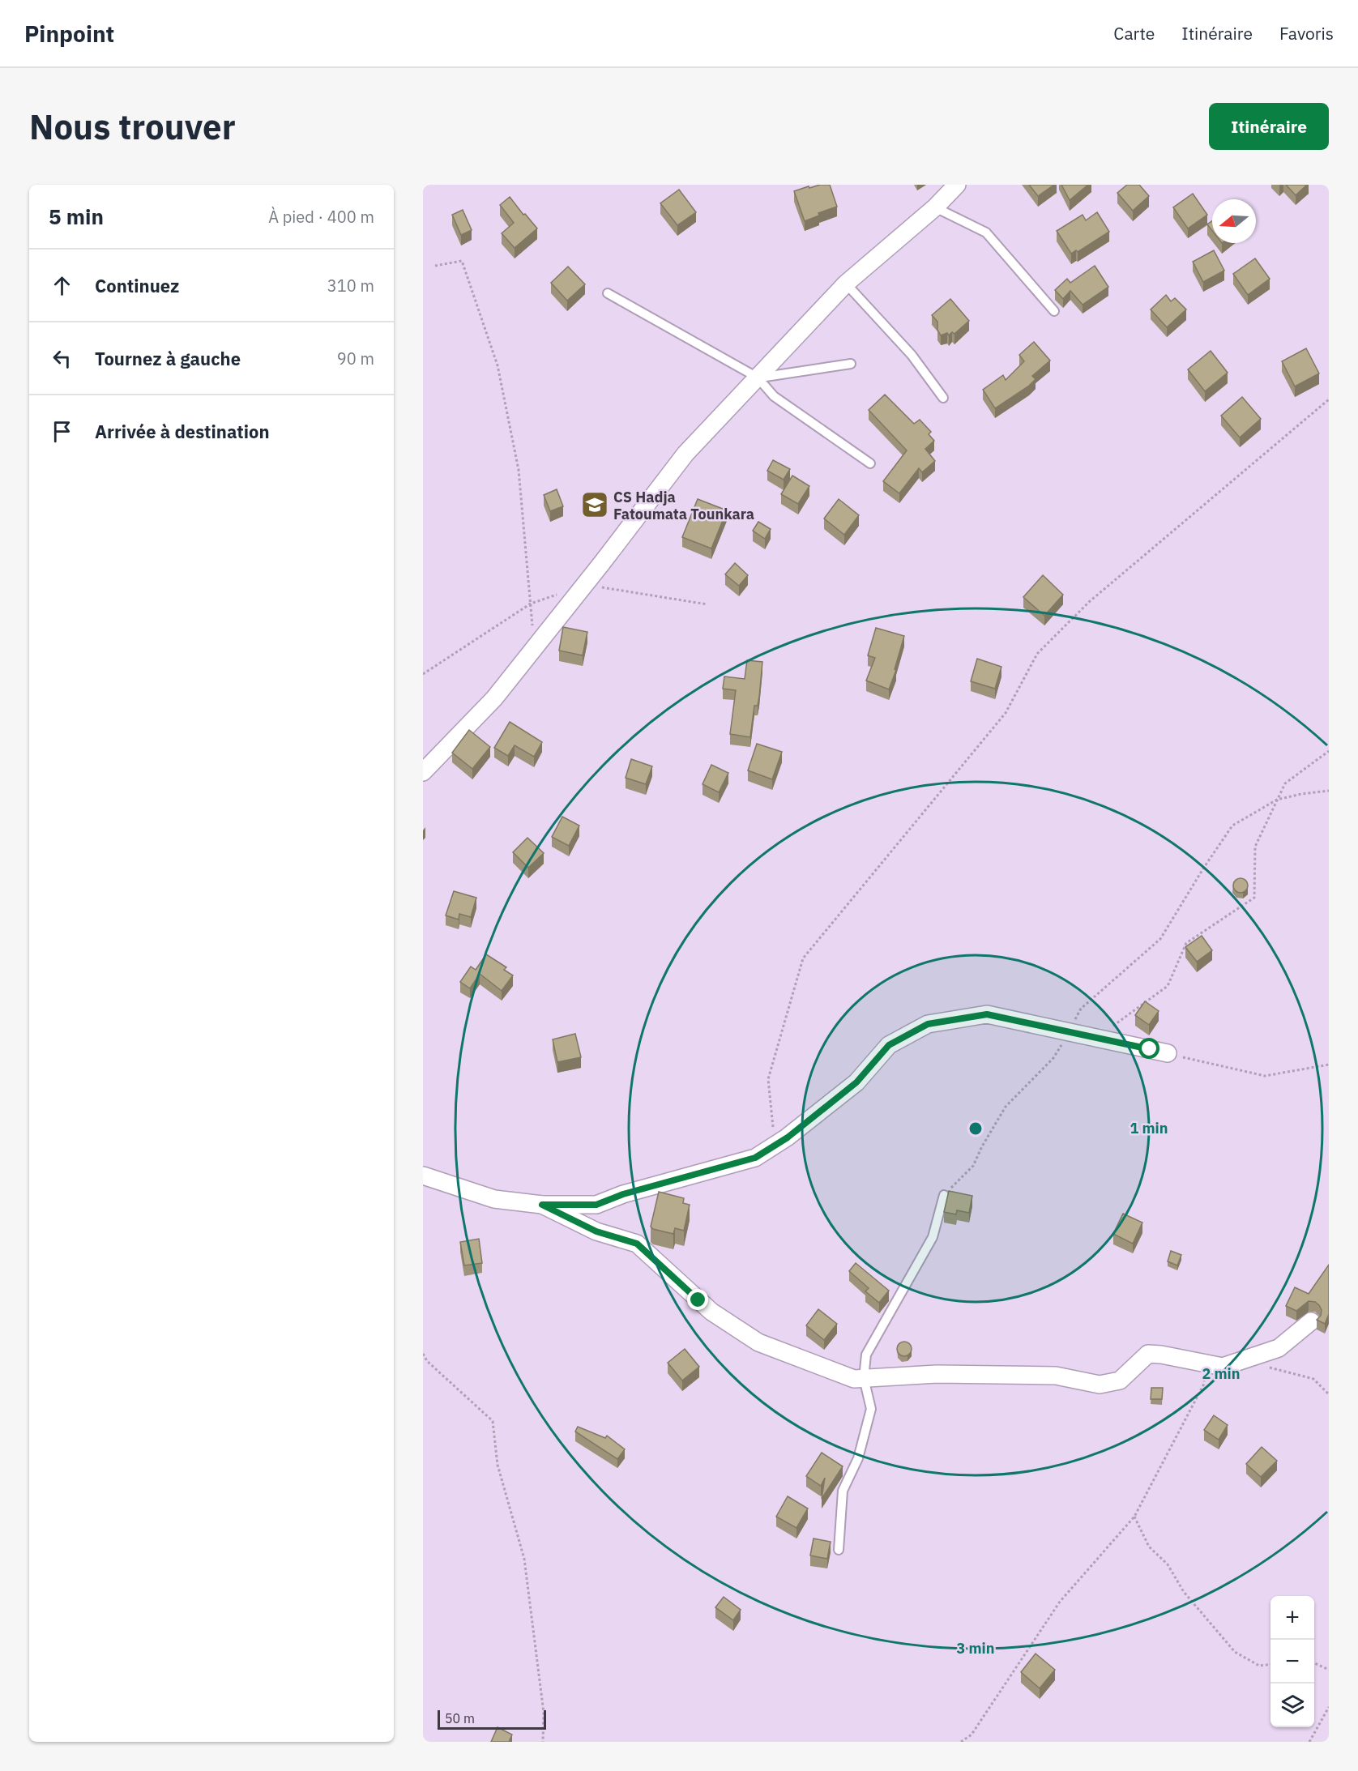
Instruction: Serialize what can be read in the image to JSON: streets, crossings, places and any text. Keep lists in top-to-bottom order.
{
  "places": {
    "school or university": ["CS Hadja Fatoumata Tounkara"]
  },
  "scale_bar": "50 m",
  "north": "left",
  "page": {
    "header": "Pinpoint",
    "nav": ["Carte", "Itinéraire", "Favoris"],
    "buttons": "Itinéraire",
    "title": "Nous trouver",
    "heading": ["5 min", "À pied · 400 m"],
    "list": [
      ["Continuez", "310 m"],
      ["Tournez à gauche", "90 m"],
      "Arrivée à destination"
    ],
    "map_buttons": ["+", "−"],
    "scale": "50 m"
  },
  "rings": ["1 min", "2 min", "3 min"]
}
